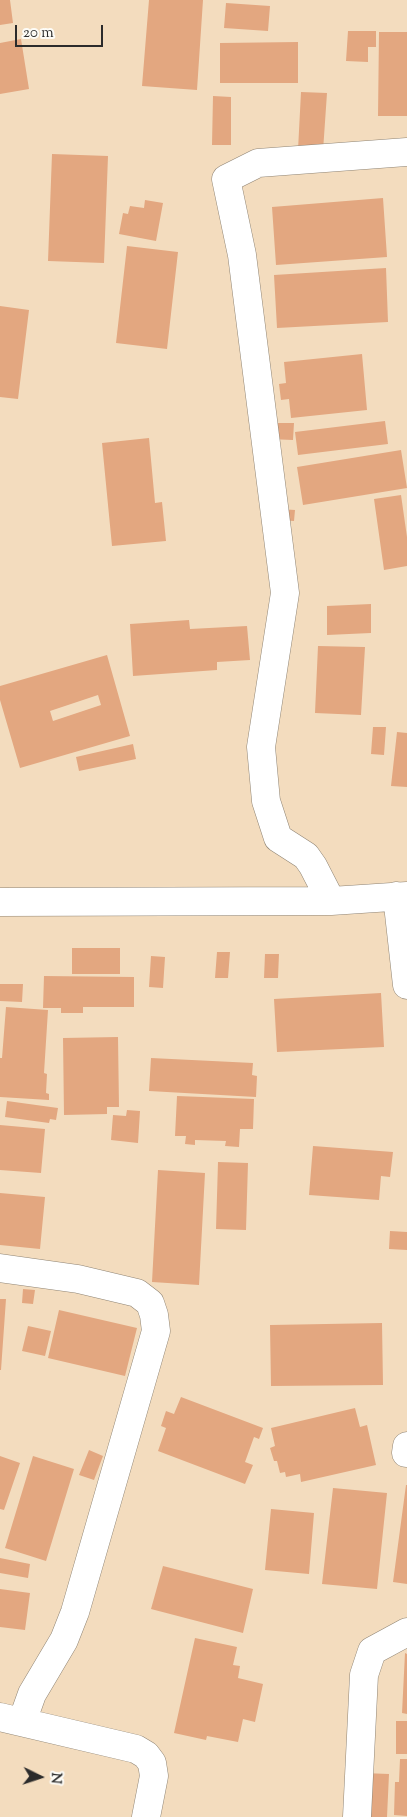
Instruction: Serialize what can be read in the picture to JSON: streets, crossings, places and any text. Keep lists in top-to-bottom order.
{
  "scale_bar": "20 m",
  "north": "right"
}
